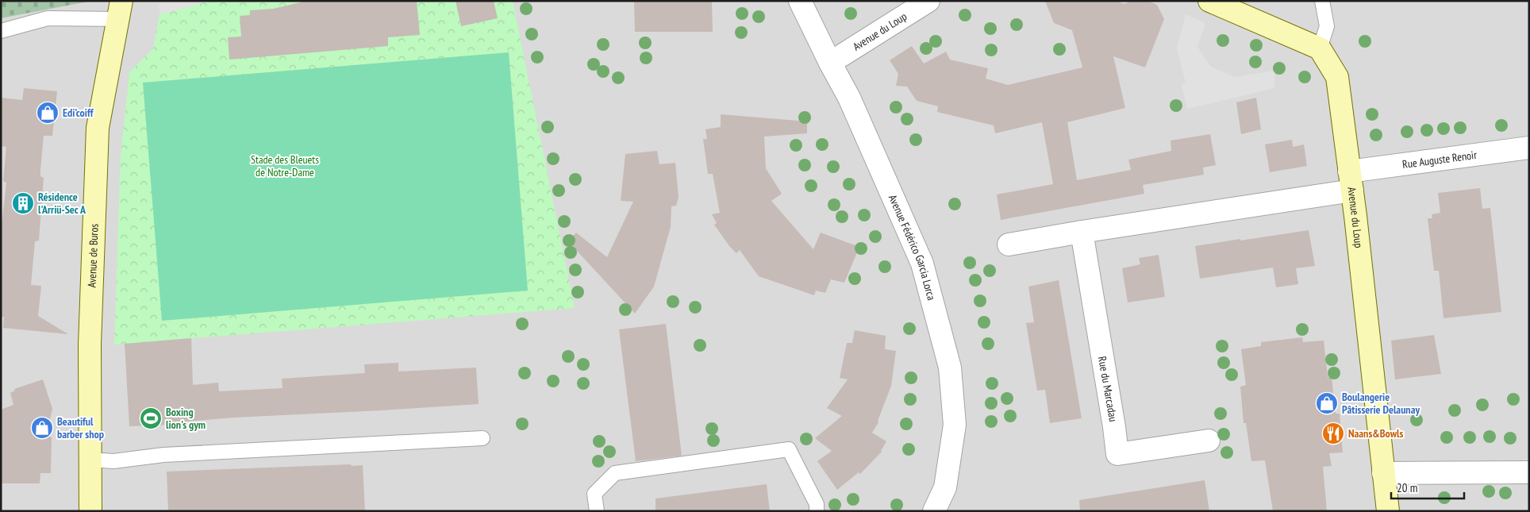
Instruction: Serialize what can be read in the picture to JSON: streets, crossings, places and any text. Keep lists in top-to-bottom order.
{
  "streets": {
    "street": [
      "Avenue du Loup",
      "Rue Auguste Renoir",
      "Avenue Fédérico Garcia Lorca",
      "Avenue de Buros",
      "Rue du Marcadau"
    ]
  },
  "crossings": [
    ["Avenue du Loup", "Rue Auguste Renoir"],
    ["Avenue du Loup", "Avenue Fédérico Garcia Lorca"]
  ],
  "parks": ["Stade des Bleuets de Notre-Dame"],
  "places": {
    "shop": ["Edi’coiff", "Boulangerie Pâtisserie Delaunay", "Beautiful barber shop"],
    "building": ["Résidence l'Arriü-Sec A"],
    "sports": ["Boxing lion's gym"],
    "restaurant": ["Naans&Bowls"]
  },
  "scale_bar": "20 m"
}
